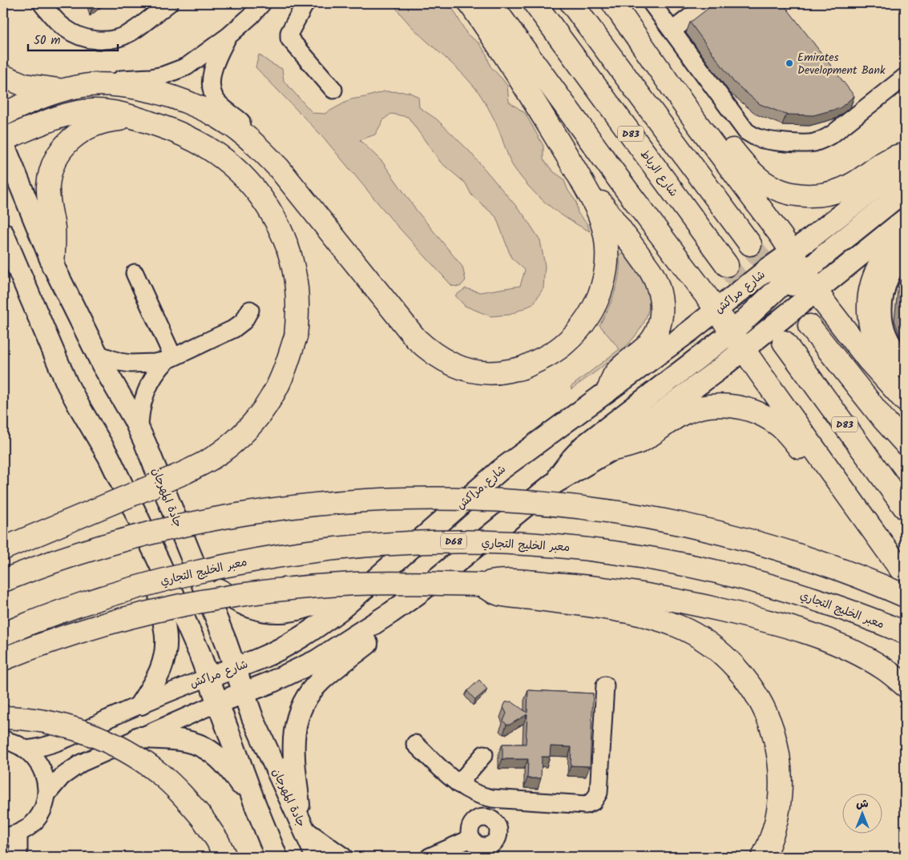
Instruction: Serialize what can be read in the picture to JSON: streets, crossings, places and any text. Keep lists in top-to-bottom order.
{
  "streets": {
    "highway": [
      "D83",
      "شارع الرباط",
      "D68",
      "معبر الخليج التجاري"
    ],
    "main road": ["شارع مراكش", "جادة المهرجان"]
  },
  "crossings": [
    ["شارع مراكش", "جادة المهرجان"]
  ],
  "places": ["Emirates Development Bank"],
  "scale_bar": "50 m",
  "north": "top"
}
